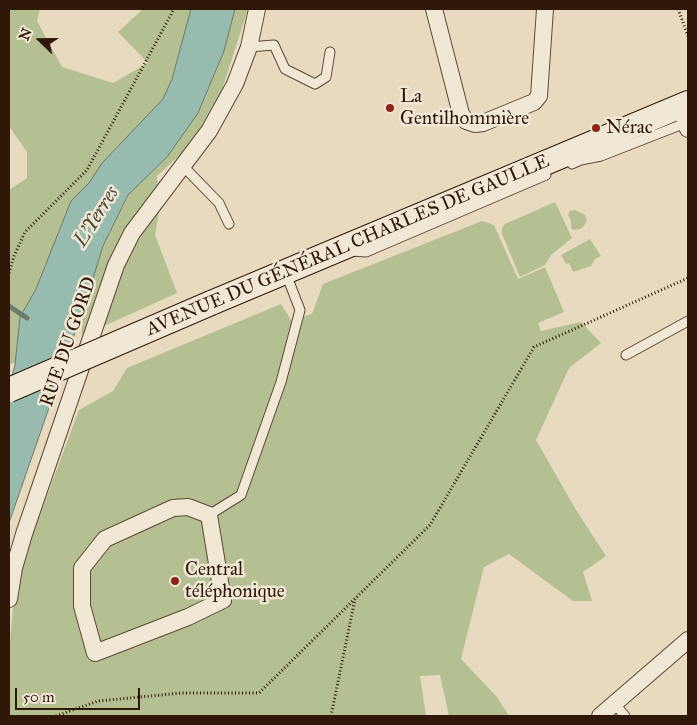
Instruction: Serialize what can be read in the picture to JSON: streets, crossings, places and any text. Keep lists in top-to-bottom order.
{
  "streets": {
    "main road": ["AVENUE DU GÉNÉRAL CHARLES DE GAULLE"],
    "street": ["RUE DU GORD"]
  },
  "water": ["L'Yerres"],
  "places": ["La Gentilhommière", "Nérac", "Central téléphonique"],
  "scale_bar": "50 m",
  "north": "left"
}
